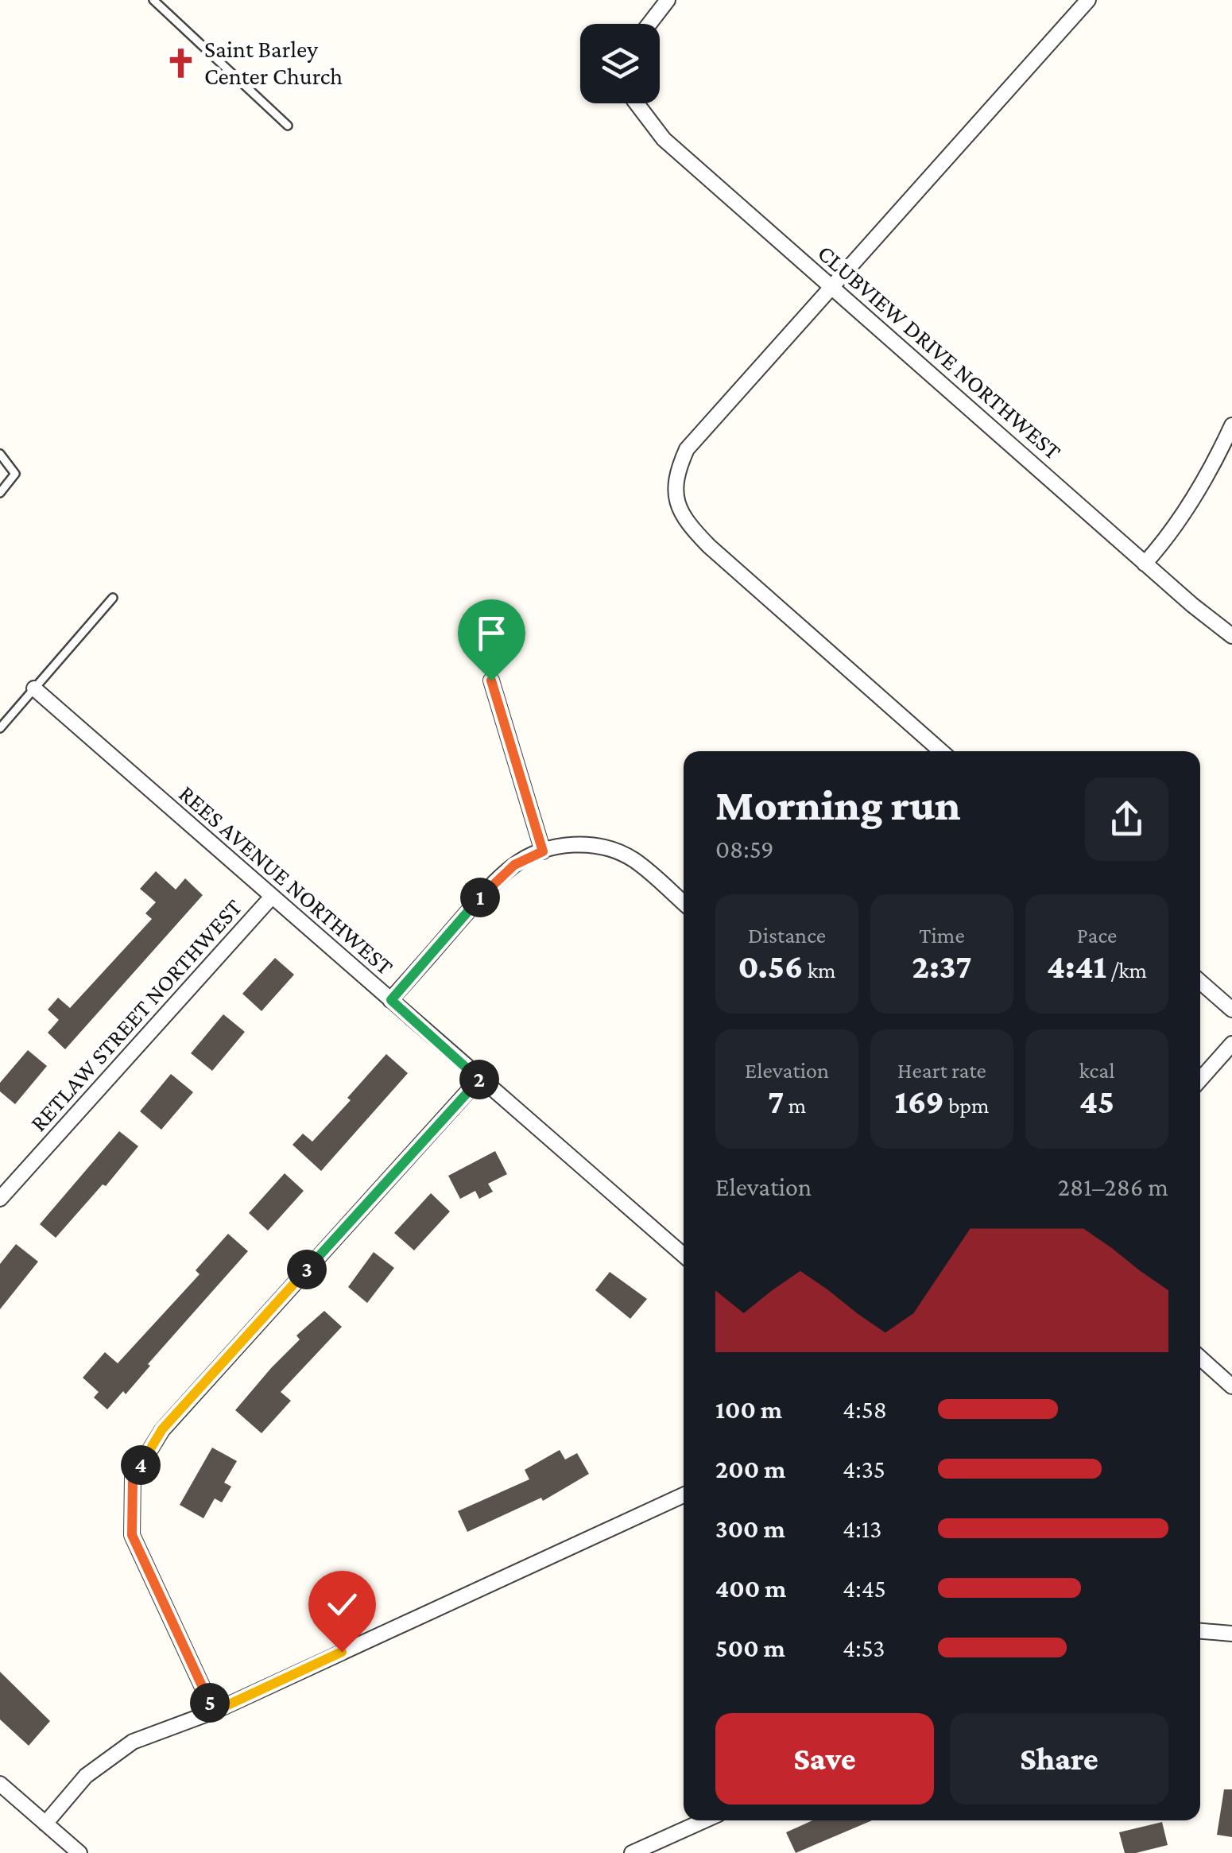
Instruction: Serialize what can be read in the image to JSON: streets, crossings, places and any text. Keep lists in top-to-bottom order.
{
  "streets": {
    "street": ["CLUBVIEW DRIVE NORTHWEST", "REES AVENUE NORTHWEST", "RETLAW STREET NORTHWEST"]
  },
  "crossings": [
    ["REES AVENUE NORTHWEST", "RETLAW STREET NORTHWEST"]
  ],
  "places": {
    "church": ["Saint Barley Center Church"]
  },
  "page": {
    "heading": ["Morning run", "08:59"],
    "pins": [
      "1",
      "2",
      "3",
      "4",
      "5"
    ],
    "stats": [
      ["Distance", "0.56 km"],
      ["Time", "2:37"],
      ["Pace", "4:41 /km"],
      ["Elevation", "7 m"],
      ["Heart rate", "169 bpm"],
      ["kcal", "45"]
    ],
    "chart": ["Elevation", "281–286 m"],
    "list": [
      {
        "name": "100 m",
        "note": "4:58"
      },
      {
        "name": "200 m",
        "note": "4:35"
      },
      {
        "name": "300 m",
        "note": "4:13"
      },
      {
        "name": "400 m",
        "note": "4:45"
      },
      {
        "name": "500 m",
        "note": "4:53"
      }
    ],
    "buttons": ["Save", "Share"]
  }
}
